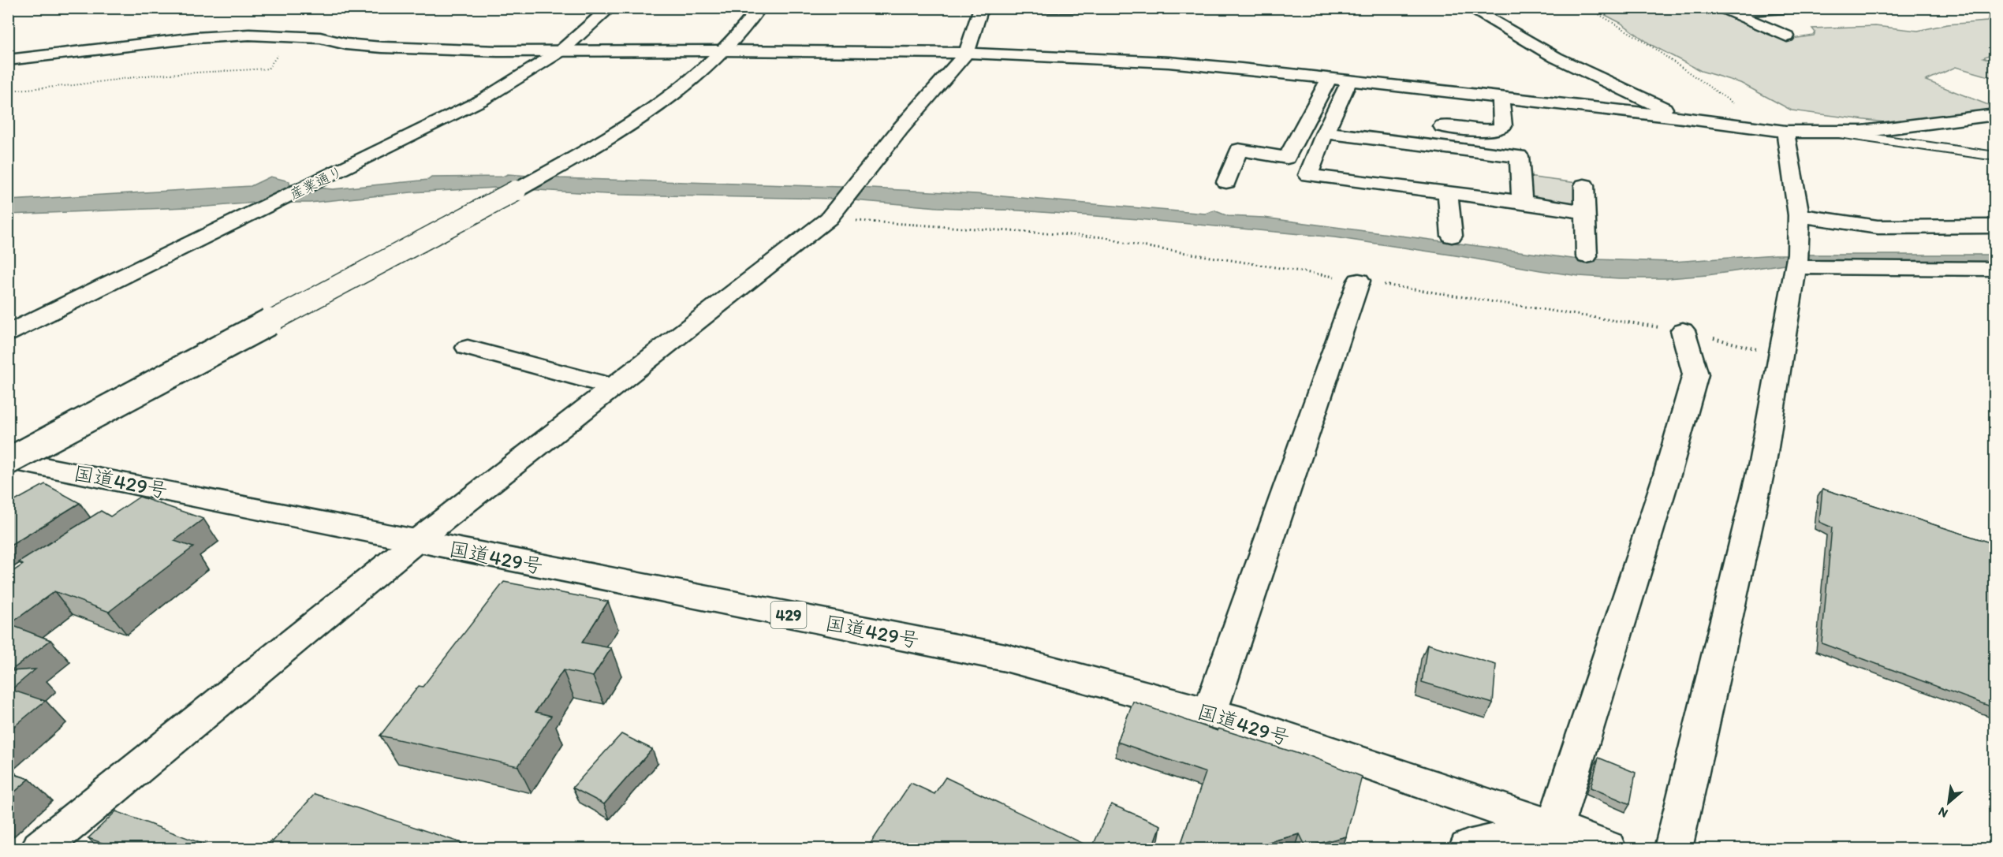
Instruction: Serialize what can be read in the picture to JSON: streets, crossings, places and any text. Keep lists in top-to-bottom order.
{
  "streets": {
    "main road": ["産業通り", "国道429号", "429"]
  },
  "north": "bottom left"
}
